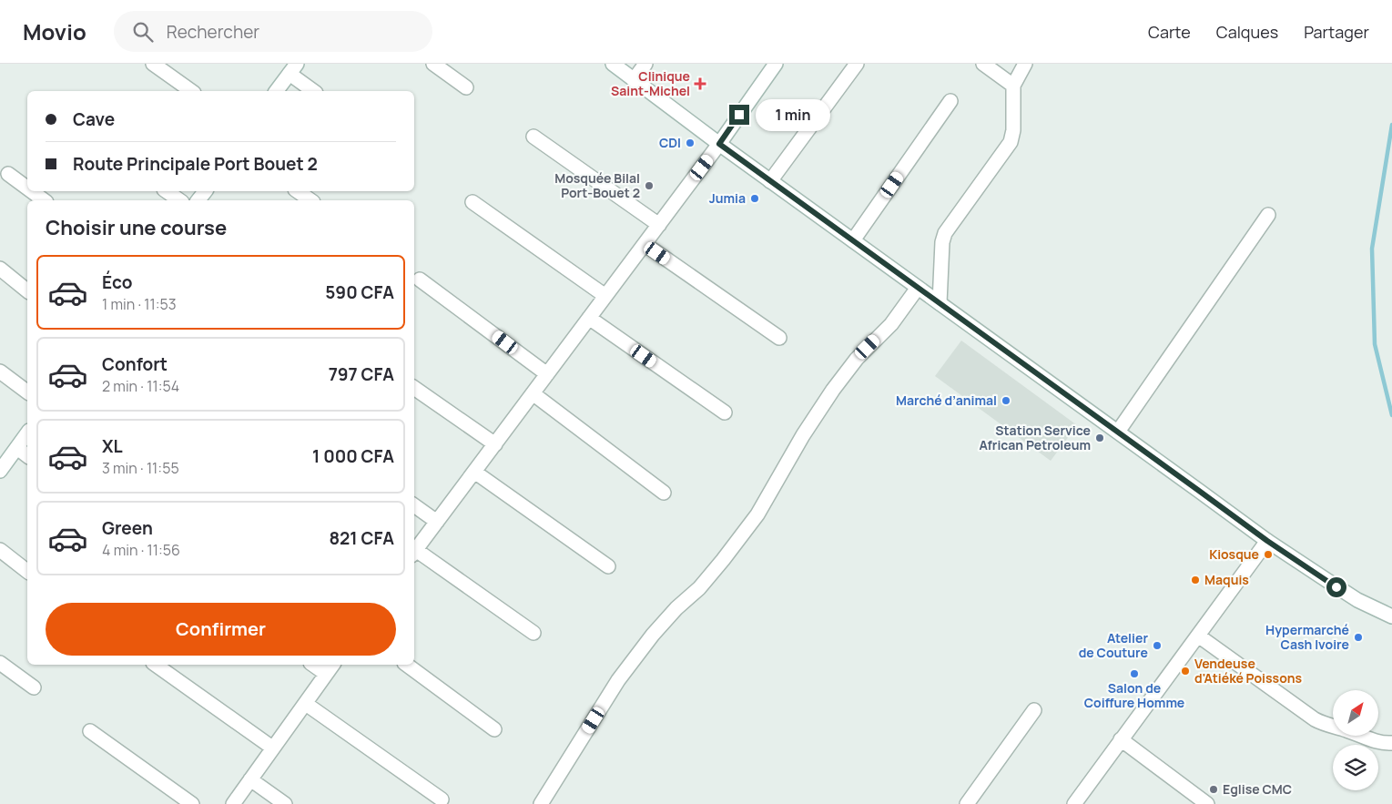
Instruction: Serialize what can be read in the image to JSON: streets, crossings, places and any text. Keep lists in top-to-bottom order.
{
  "places": {
    "health": ["Clinique Saint-Michel"],
    "other": [
      "CDI",
      "Mosquée Bilal Port-Bouet 2",
      "Jumia",
      "Marché d’animal",
      "Station Service African Petroleum",
      "Kiosque",
      "Maquis",
      "Hypermarché Cash Ivoire",
      "Atelier de Couture",
      "Vendeuse d'Atiéké Poissons",
      "Salon de Coiffure Homme",
      "Eglise CMC"
    ]
  },
  "north": "top right",
  "page": {
    "header": "Movio",
    "search": "Rechercher",
    "nav": ["Carte", "Calques", "Partager"],
    "banner": ["Cave", "Route Principale Port Bouet 2"],
    "bubble": "1 min",
    "heading": "Choisir une course",
    "list": [
      {
        "name": "Éco",
        "note": "1 min · 11:53",
        "value": "590 CFA"
      },
      {
        "name": "Confort",
        "note": "2 min · 11:54",
        "value": "797 CFA"
      },
      {
        "name": "XL",
        "note": "3 min · 11:55",
        "value": "1 000 CFA"
      },
      {
        "name": "Green",
        "note": "4 min · 11:56",
        "value": "821 CFA"
      }
    ],
    "buttons": "Confirmer"
  }
}
